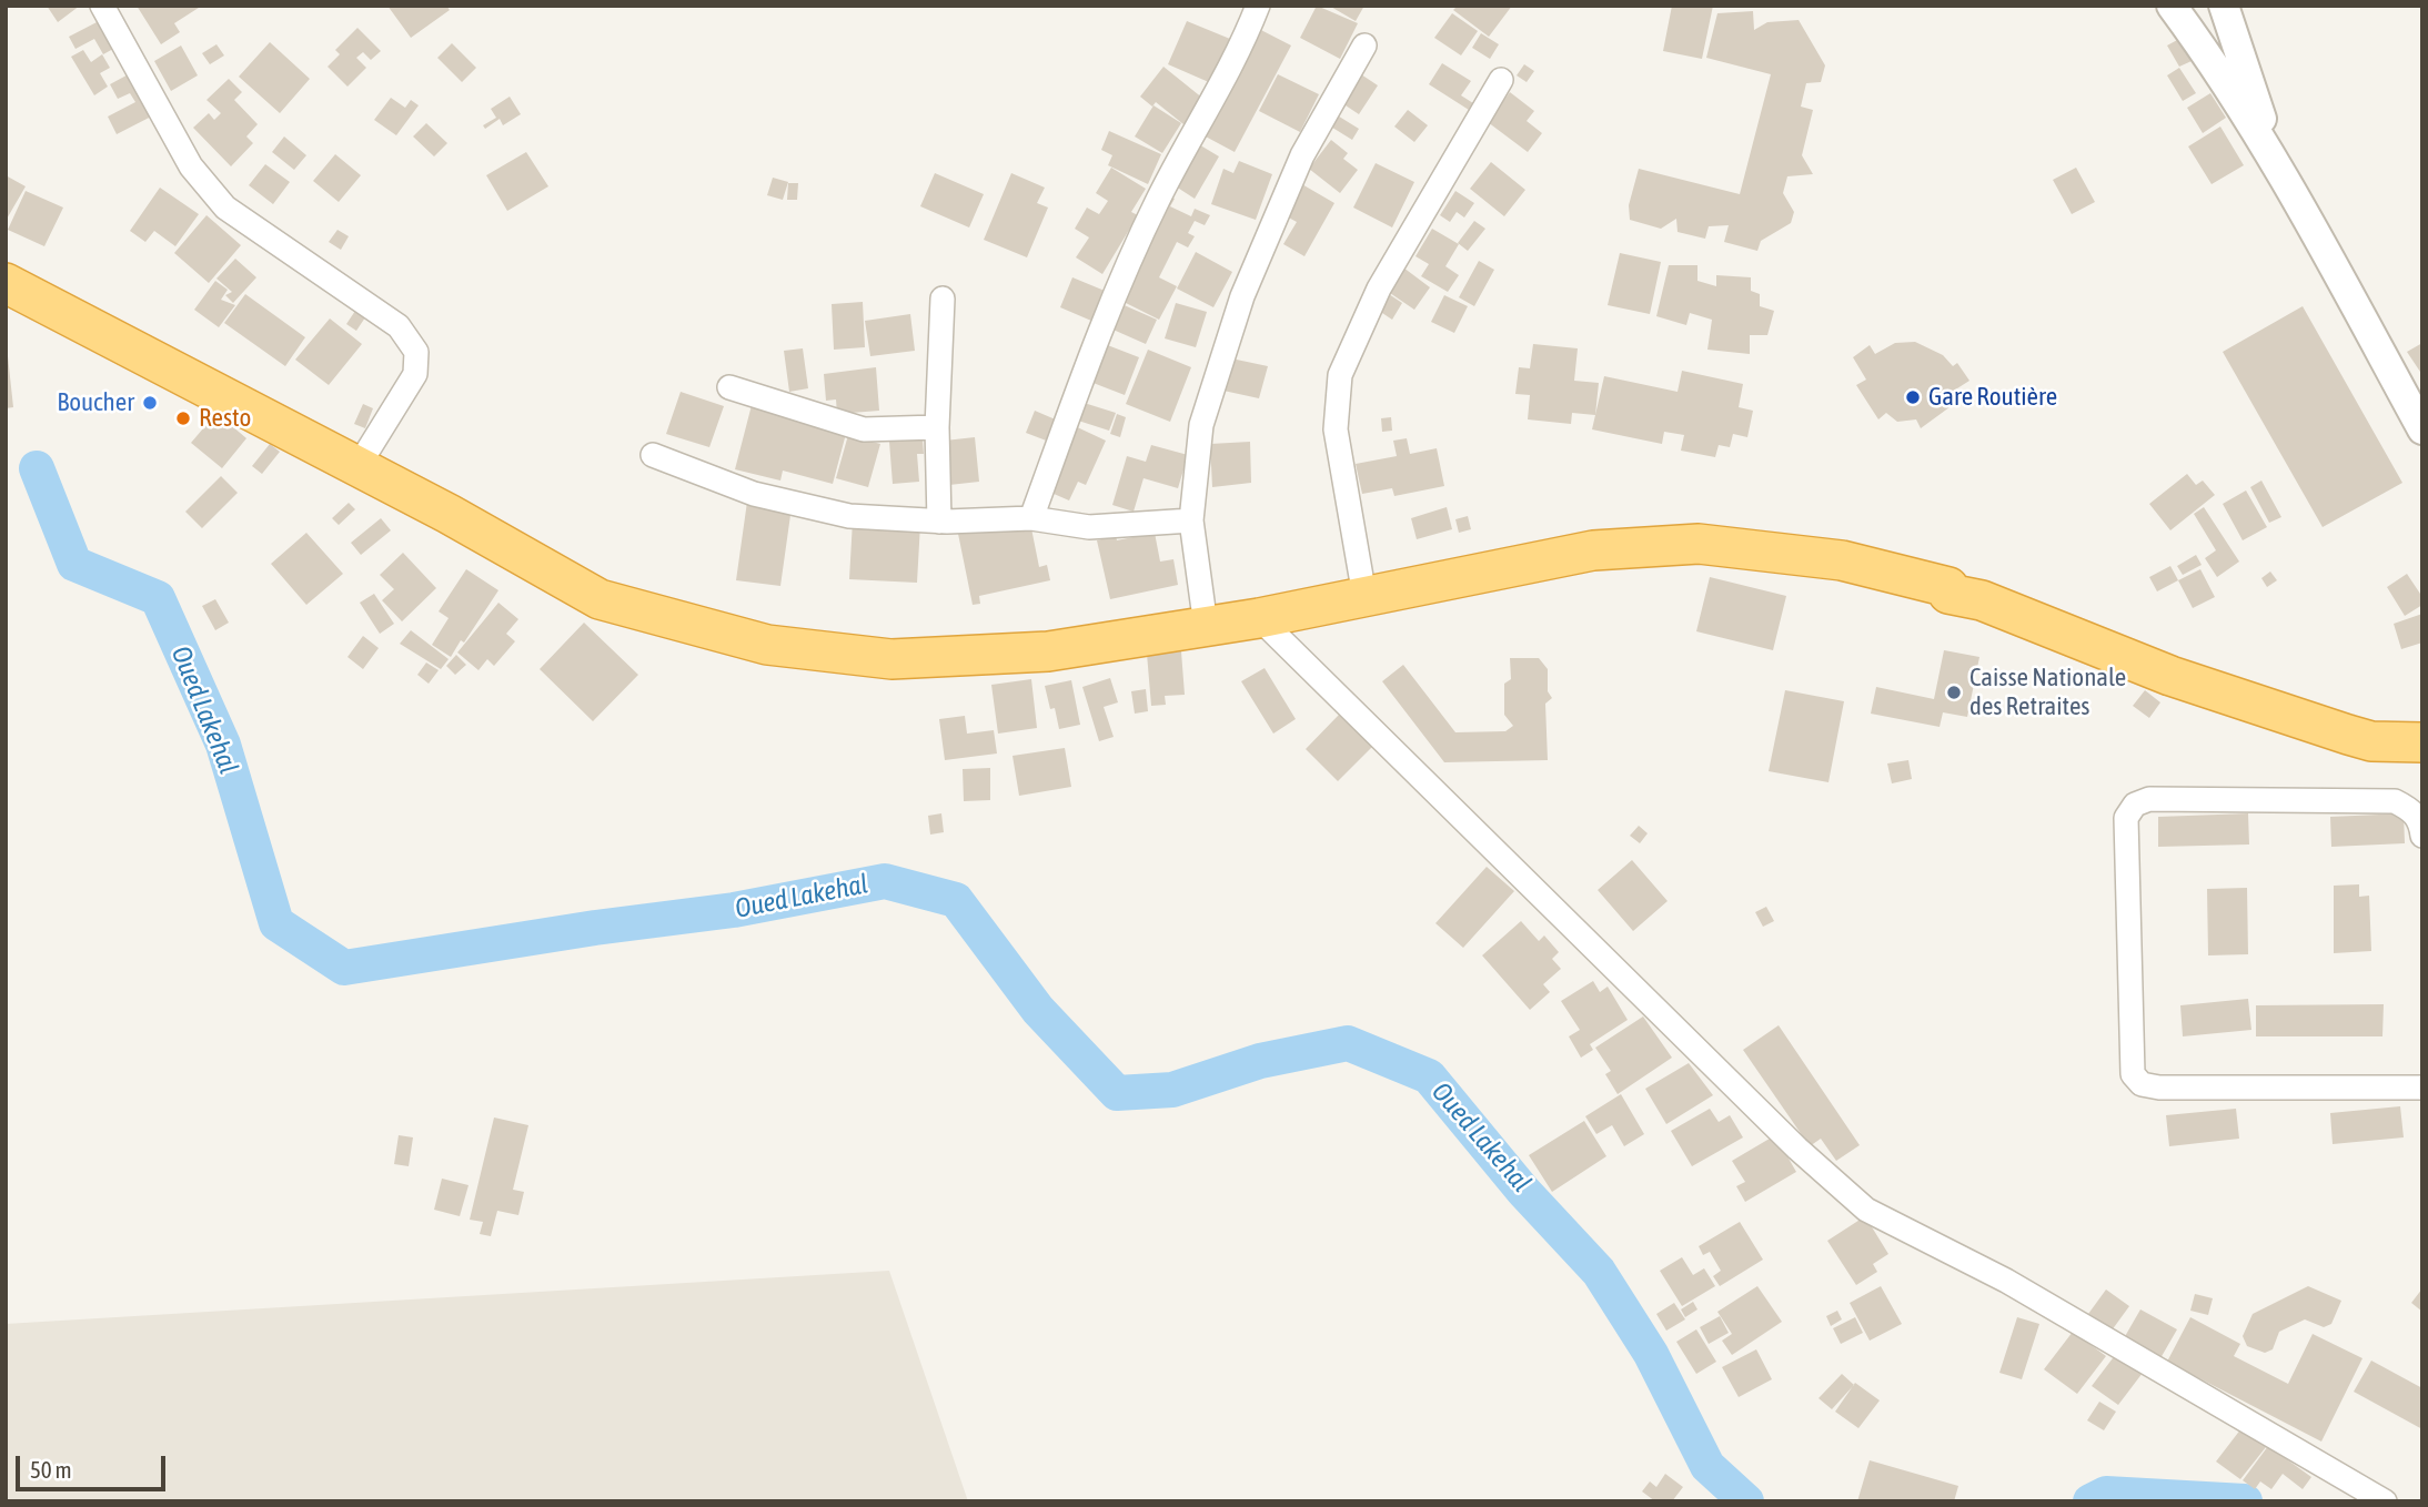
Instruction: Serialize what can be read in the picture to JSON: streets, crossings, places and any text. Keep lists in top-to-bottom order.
{
  "water": ["Oued Lakehal"],
  "places": [
    "Gare Routière",
    "Boucher",
    "Resto",
    "Caisse Nationale des Retraites"
  ],
  "scale_bar": "50 m"
}
